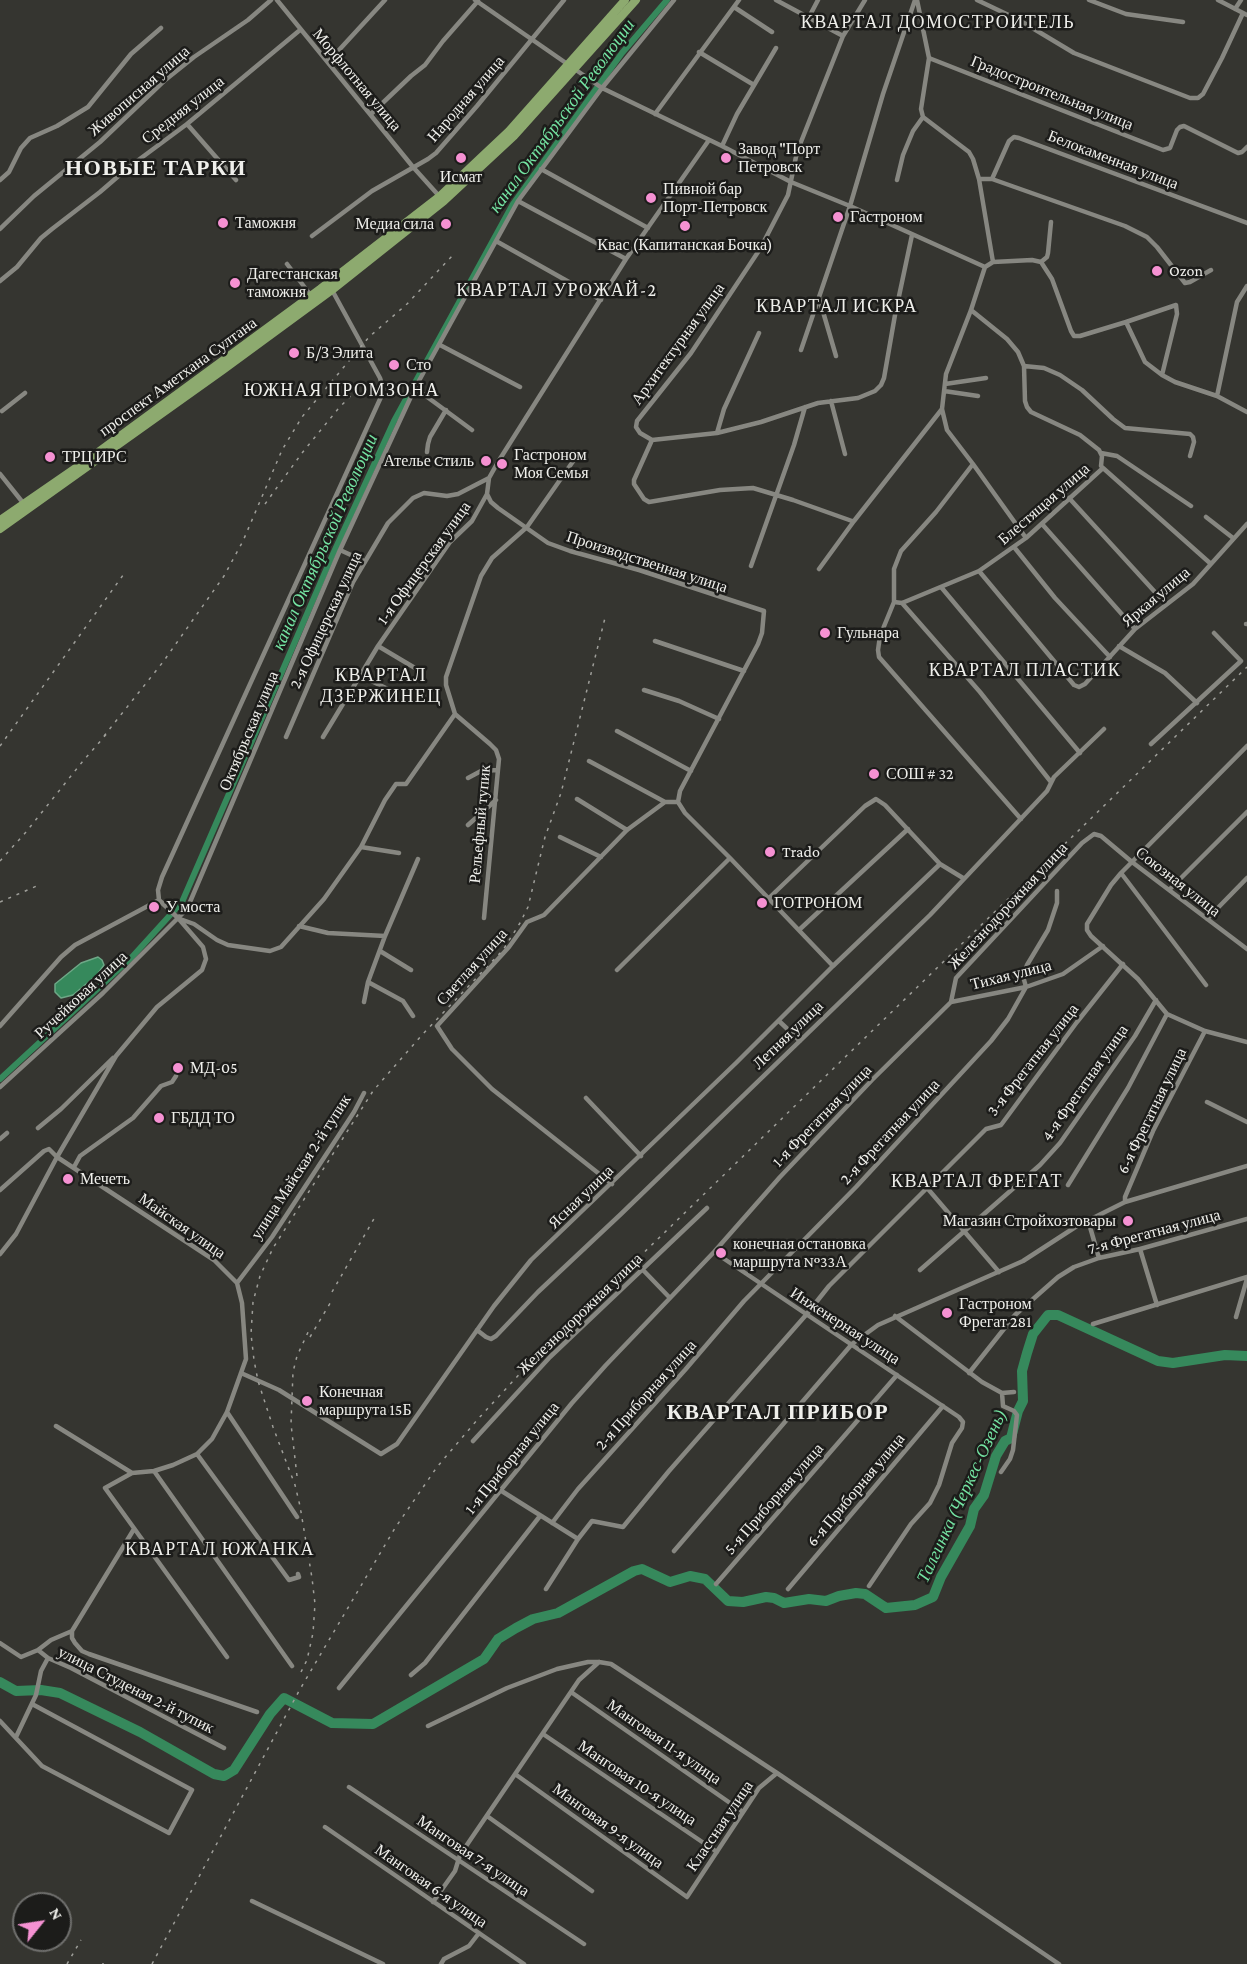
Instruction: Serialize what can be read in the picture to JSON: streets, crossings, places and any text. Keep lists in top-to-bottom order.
{
  "streets": {
    "street": [
      "Морфлотная улица",
      "Живописная улица",
      "Градостроительная улица",
      "Народная улица",
      "Средняя улица",
      "Белокаменная улица",
      "Архитектурная улица",
      "Блестящая улица",
      "Производственная улица",
      "1-я Офицерская улица",
      "Яркая улица",
      "2-я Офицерская улица",
      "Октябрьская улица",
      "Рельефный тупик",
      "Союзная улица",
      "Железнодорожная улица",
      "Светлая улица",
      "Тихая улица",
      "Ручейковая улица",
      "Летняя улица",
      "3-я Фрегатная улица",
      "4-я Фрегатная улица",
      "6-я Фрегатная улица",
      "1-я Фрегатная улица",
      "2-я Фрегатная улица",
      "улица Майская 2-й тупик",
      "Ясная улица",
      "Майская улица",
      "7-я Фрегатная улица",
      "Инженерная улица",
      "2-я Приборная улица",
      "1-я Приборная улица",
      "6-я Приборная улица",
      "5-я Приборная улица",
      "улица Студеная 2-й тупик",
      "Манговая 11-я улица",
      "Манговая 10-я улица",
      "Манговая 9-я улица",
      "Классная улица",
      "Манговая 7-я улица",
      "Манговая 6-я улица"
    ]
  },
  "crossings": [
    ["Морфлотная улица", "Народная улица"],
    ["Морфлотная улица", "Средняя улица"],
    ["Блестящая улица", "Яркая улица"],
    ["Производственная улица", "1-я Офицерская улица"],
    ["Октябрьская улица", "Ручейковая улица"],
    ["Союзная улица", "Железнодорожная улица"],
    ["Железнодорожная улица", "Тихая улица"],
    ["Железнодорожная улица", "1-я Фрегатная улица"],
    ["Светлая улица", "Ясная улица"],
    ["Тихая улица", "1-я Фрегатная улица"],
    ["Тихая улица", "2-я Фрегатная улица"],
    ["Летняя улица", "Ясная улица"],
    ["3-я Фрегатная улица", "Инженерная улица"],
    ["1-я Фрегатная улица", "Инженерная улица"],
    ["1-я Фрегатная улица", "1-я Приборная улица"],
    ["2-я Фрегатная улица", "Инженерная улица"],
    ["2-я Фрегатная улица", "2-я Приборная улица"],
    ["улица Майская 2-й тупик", "Майская улица"],
    ["Инженерная улица", "2-я Приборная улица"],
    ["Инженерная улица", "1-я Приборная улица"],
    ["Инженерная улица", "6-я Приборная улица"],
    ["Инженерная улица", "5-я Приборная улица"],
    ["Манговая 11-я улица", "Классная улица"],
    ["Манговая 10-я улица", "Классная улица"],
    ["Манговая 9-я улица", "Классная улица"]
  ],
  "districts": [
    "КВАРТАЛ ДОМОСТРОИТЕЛЬ",
    "НОВЫЕ ТАРКИ",
    "КВАРТАЛ УРОЖАЙ-2",
    "КВАРТАЛ ИСКРА",
    "ЮЖНАЯ ПРОМЗОНА",
    "КВАРТАЛ ПЛАСТИК",
    "КВАРТАЛ ДЗЕРЖИНЕЦ",
    "КВАРТАЛ ФРЕГАТ",
    "КВАРТАЛ ПРИБОР",
    "КВАРТАЛ ЮЖАНКА"
  ],
  "water": ["канал Октябрьской Революции", "Талгинка (Черкес-Озень)"],
  "places": [
    "Исмат",
    "Завод \"Порт Петровск",
    "Пивной бар Порт-Петровск",
    "Гастроном",
    "Таможня",
    "Медиа сила",
    "Квас (Капитанская Бочка)",
    "Ozon",
    "Дагестанская таможня",
    "Б/З Элита",
    "Сто",
    "ТРЦ ИРС",
    "Ателье Cтиль",
    "Гастроном Моя Семья",
    "Гульнара",
    "СОШ # 32",
    "Trado",
    "ГОТРОНОМ",
    "У моста",
    "МД-05",
    "ГБДД ТО",
    "Мечеть",
    "Магазин Стройхозтовары",
    "конечная остановка маршрута №33А",
    "Гастроном Фрегат 281",
    "Конечная маршрута 15Б"
  ],
  "north": "top right"
}
